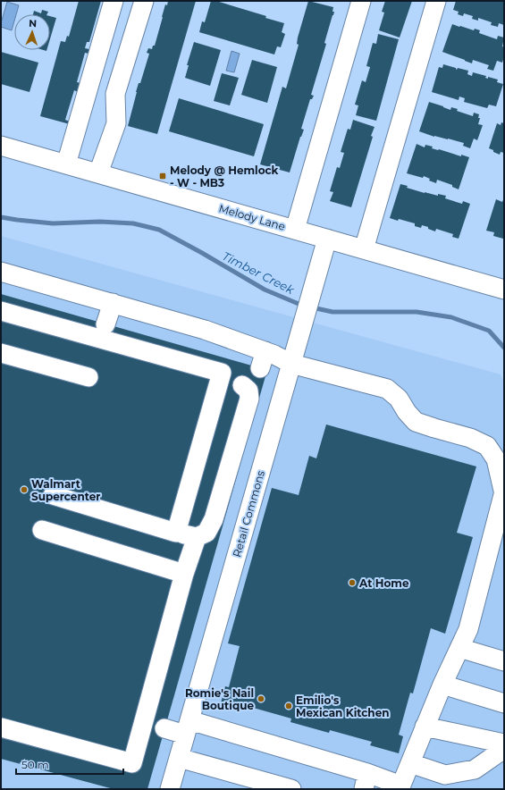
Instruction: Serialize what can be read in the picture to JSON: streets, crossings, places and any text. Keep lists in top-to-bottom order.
{
  "streets": {
    "street": ["Melody Lane", "Retail Commons"]
  },
  "crossings": [
    ["Melody Lane", "Retail Commons"]
  ],
  "water": ["Timber Creek"],
  "places": {
    "transit": ["Melody @ Hemlock - W - MB3"],
    "other": [
      "Walmart Supercenter",
      "At Home",
      "Romie's Nail Boutique",
      "Emilio's Mexican Kitchen"
    ]
  },
  "scale_bar": "50 m",
  "north": "top"
}
